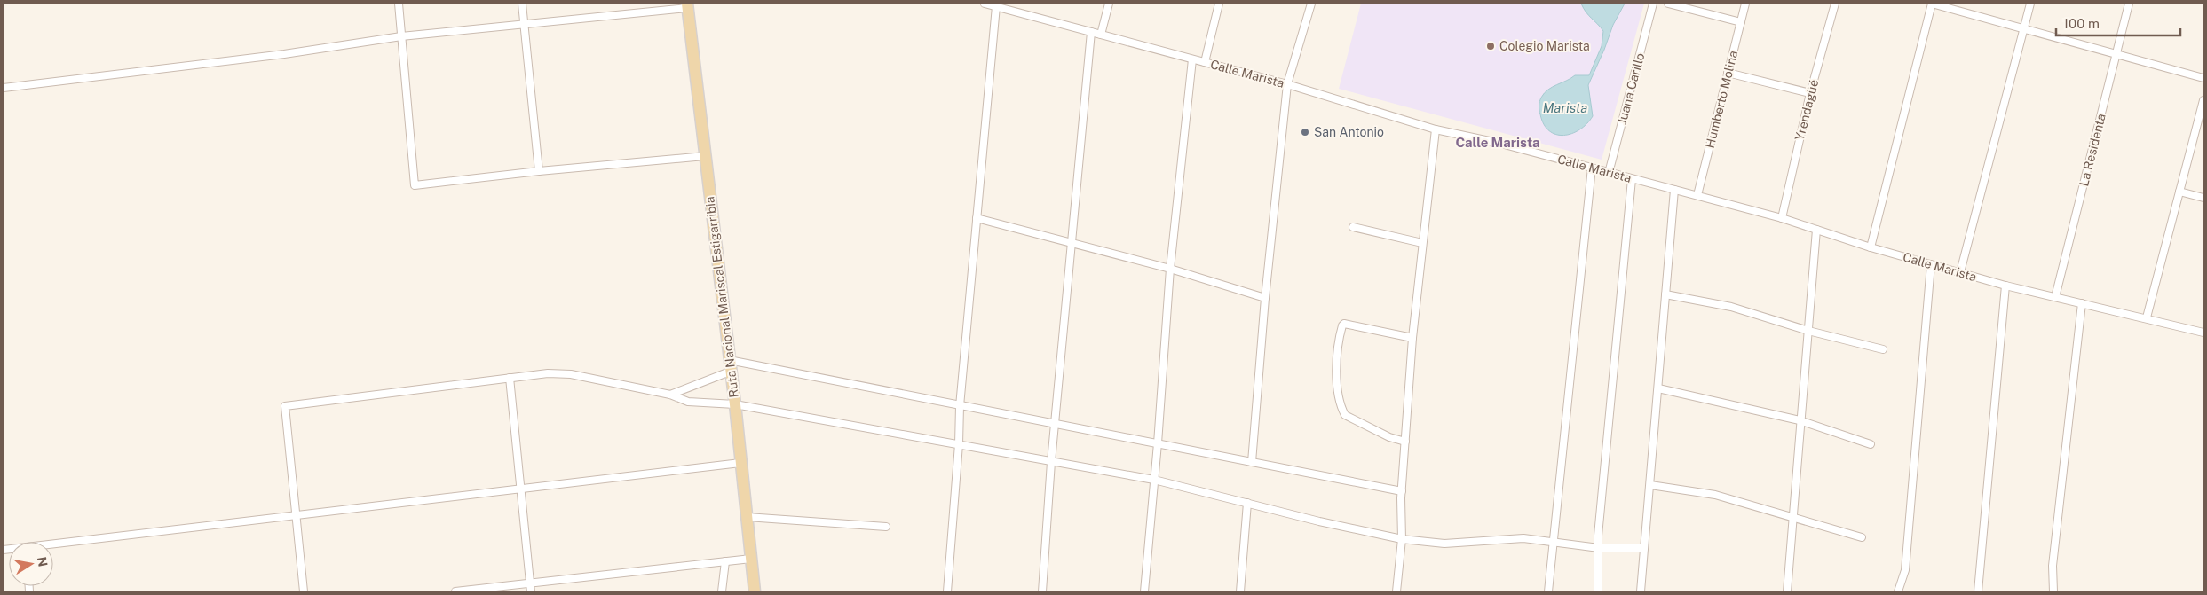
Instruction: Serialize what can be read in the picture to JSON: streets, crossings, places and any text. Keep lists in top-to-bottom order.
{
  "streets": {
    "main road": ["Ruta Nacional Mariscal Estigarribia"],
    "street": [
      "Calle Marista",
      "Juana Carillo",
      "Humberto Molina",
      "Yrendagüé",
      "La Residenta"
    ]
  },
  "crossings": [
    ["Calle Marista", "Juana Carillo"],
    ["Calle Marista", "Humberto Molina"],
    ["Calle Marista", "Yrendagüé"],
    ["Calle Marista", "La Residenta"]
  ],
  "districts": ["Calle Marista"],
  "water": ["Marista"],
  "places": ["Colegio Marista", "San Antonio"],
  "scale_bar": "100 m",
  "north": "right"
}
